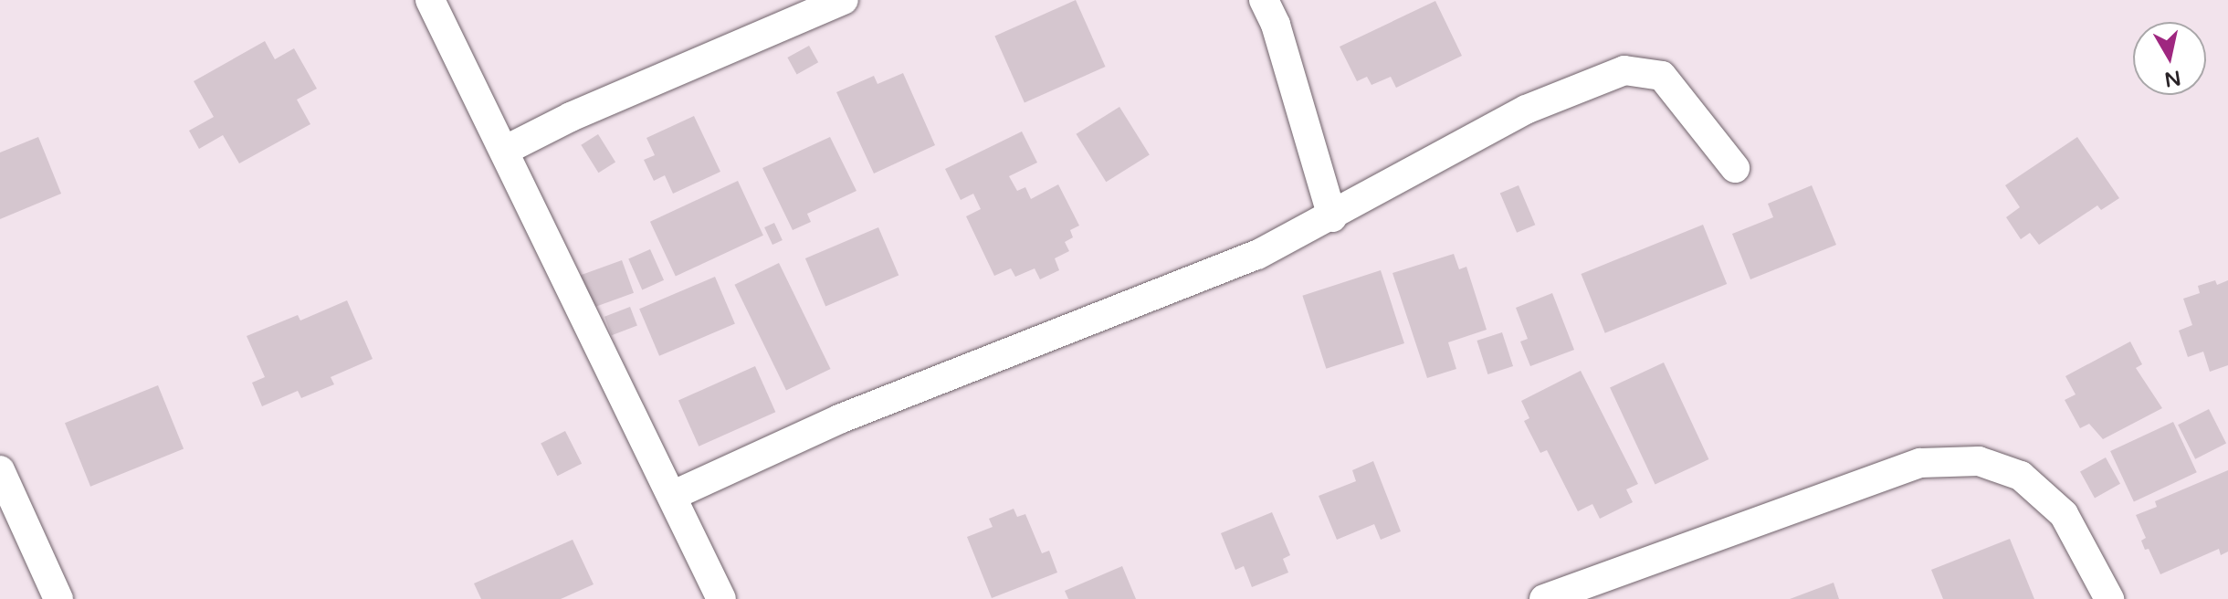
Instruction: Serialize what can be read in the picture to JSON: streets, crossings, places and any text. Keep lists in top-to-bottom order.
{
  "north": "bottom"
}
